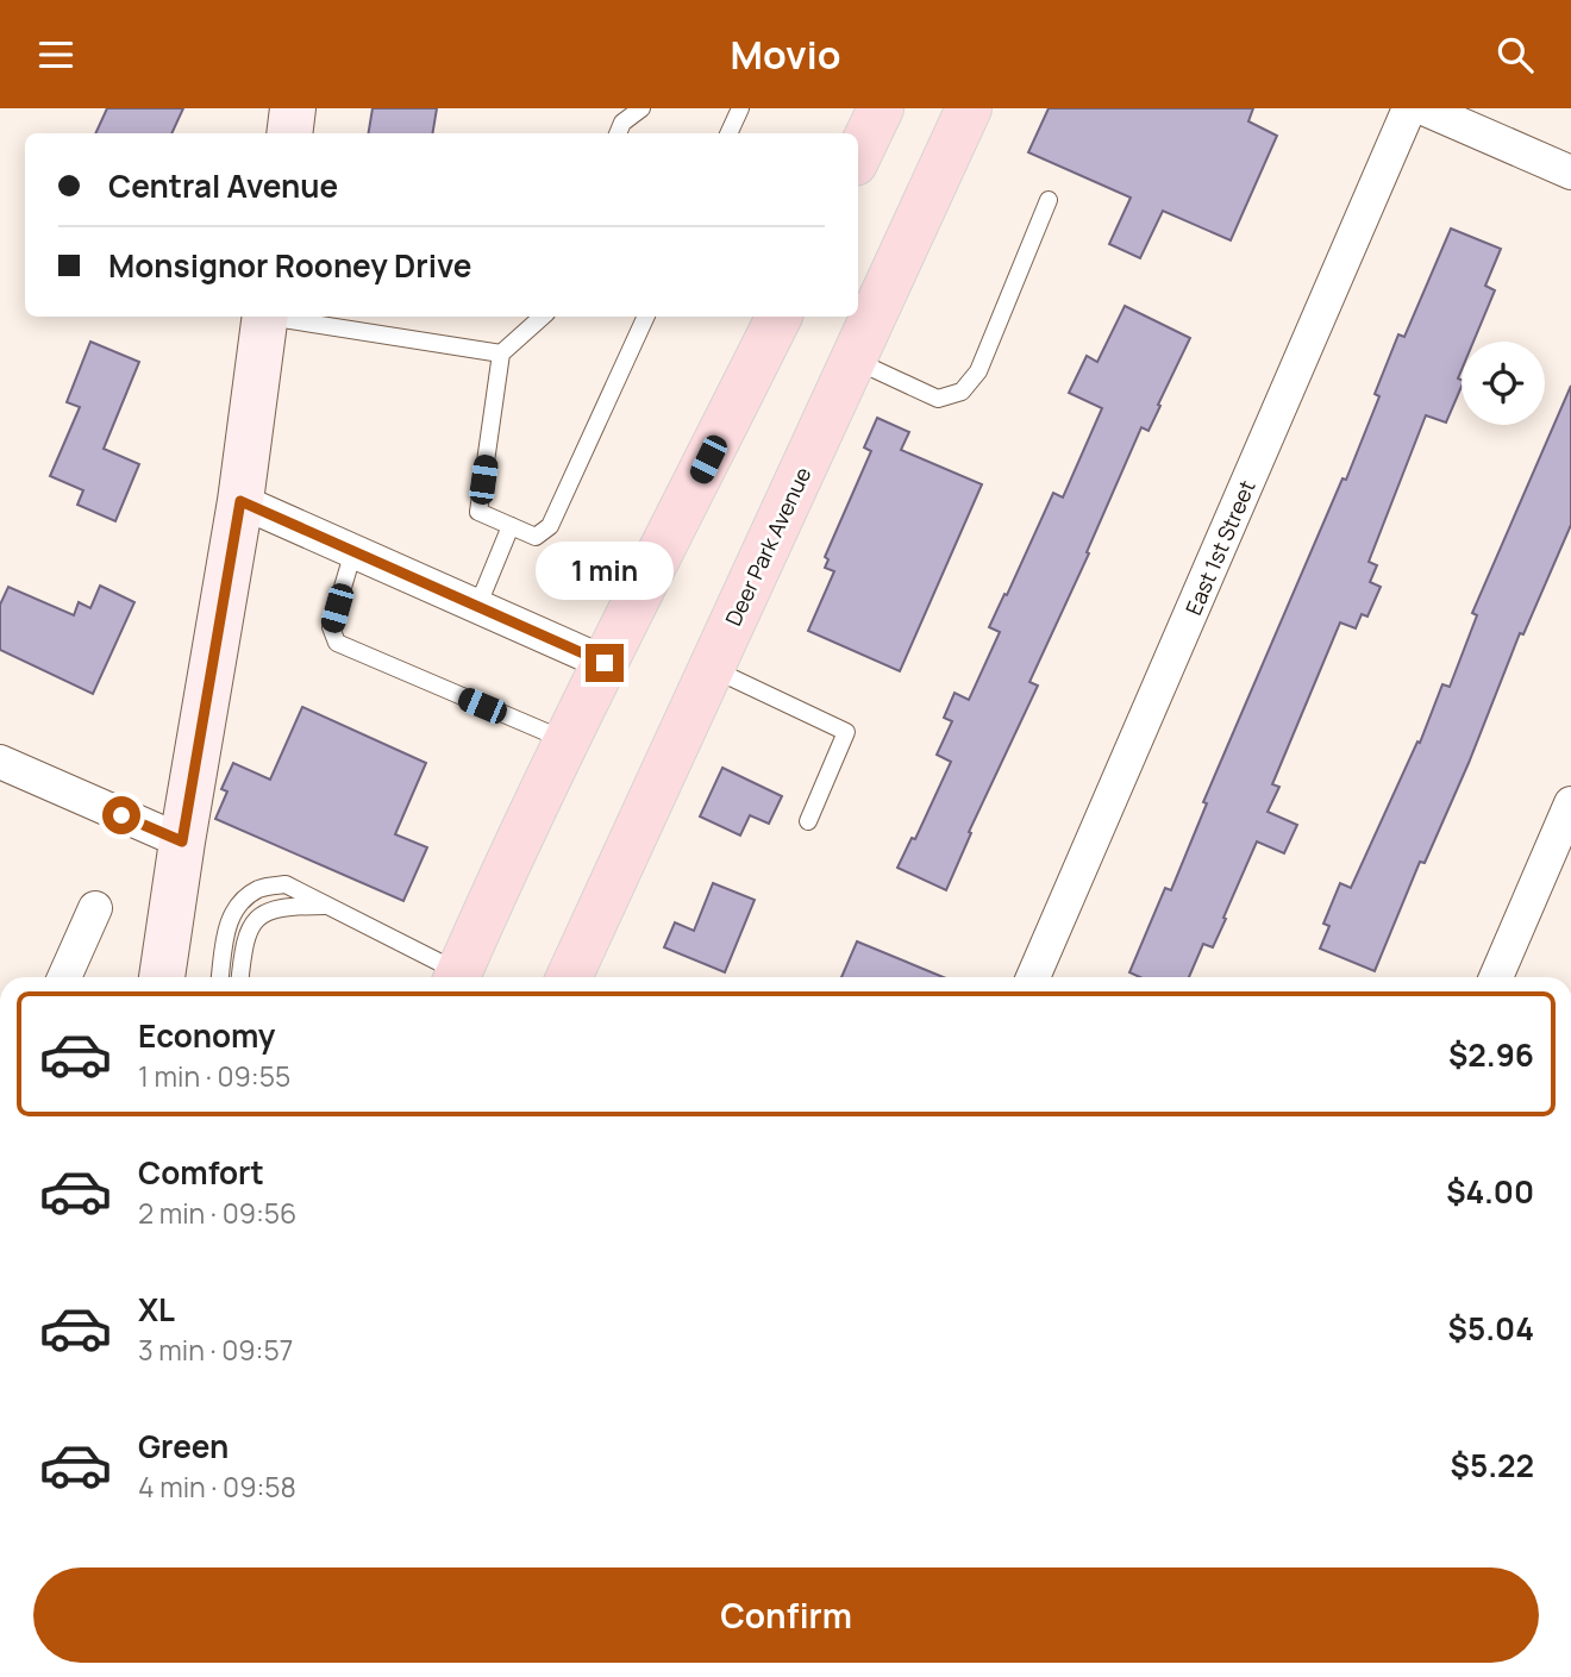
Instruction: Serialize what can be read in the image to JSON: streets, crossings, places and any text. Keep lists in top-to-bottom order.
{
  "streets": {
    "main road": ["Deer Park Avenue"],
    "street": ["East 1st Street"]
  },
  "page": {
    "header": "Movio",
    "banner": ["Central Avenue", "Monsignor Rooney Drive"],
    "bubble": "1 min",
    "list": [
      {
        "name": "Economy",
        "note": "1 min · 09:55",
        "value": "$2.96"
      },
      {
        "name": "Comfort",
        "note": "2 min · 09:56",
        "value": "$4.00"
      },
      {
        "name": "XL",
        "note": "3 min · 09:57",
        "value": "$5.04"
      },
      {
        "name": "Green",
        "note": "4 min · 09:58",
        "value": "$5.22"
      }
    ],
    "buttons": "Confirm"
  }
}
